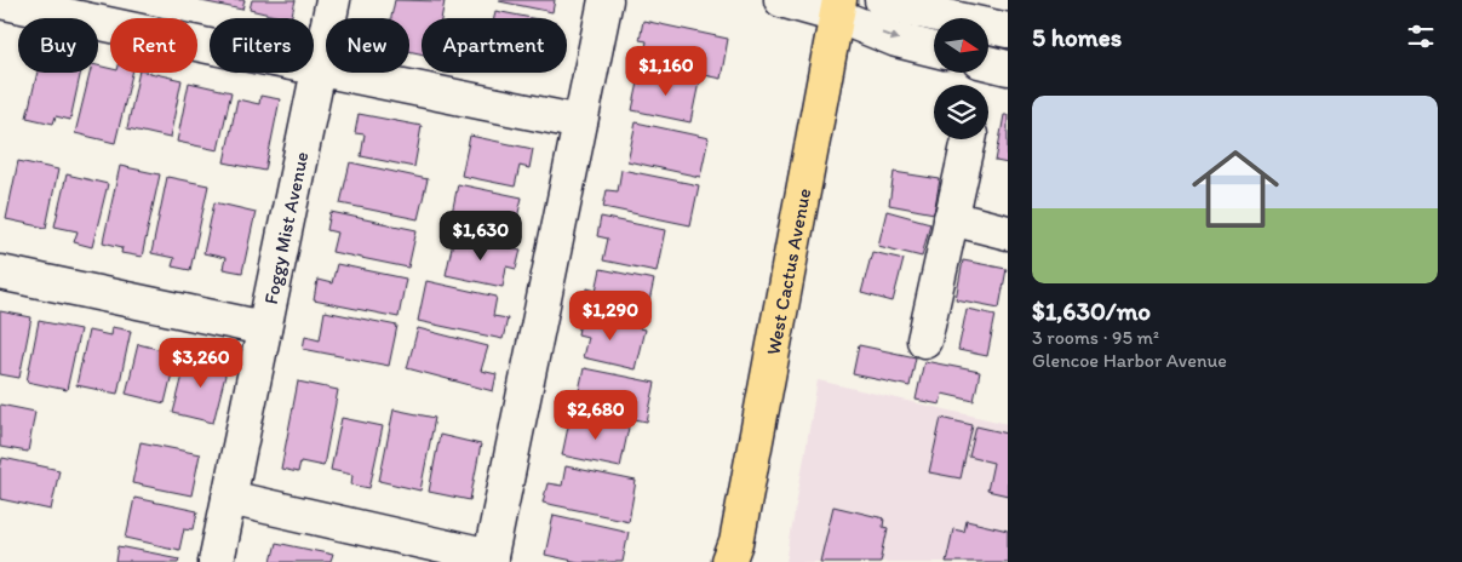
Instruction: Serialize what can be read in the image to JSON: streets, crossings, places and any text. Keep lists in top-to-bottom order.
{
  "streets": {
    "main road": ["West Cactus Avenue"],
    "street": ["Foggy Mist Avenue"]
  },
  "north": "right",
  "page": {
    "heading": "5 homes",
    "chip": [
      "Buy",
      "Rent",
      "Filters",
      "New",
      "Apartment"
    ],
    "price": [
      "$1,160",
      "$1,630",
      "$1,290",
      "$3,260",
      "$2,680"
    ],
    "list": [
      {
        "name": "$1,630/mo",
        "note": "3 rooms · 95 m² · Glencoe Harbor Avenue"
      }
    ]
  }
}
